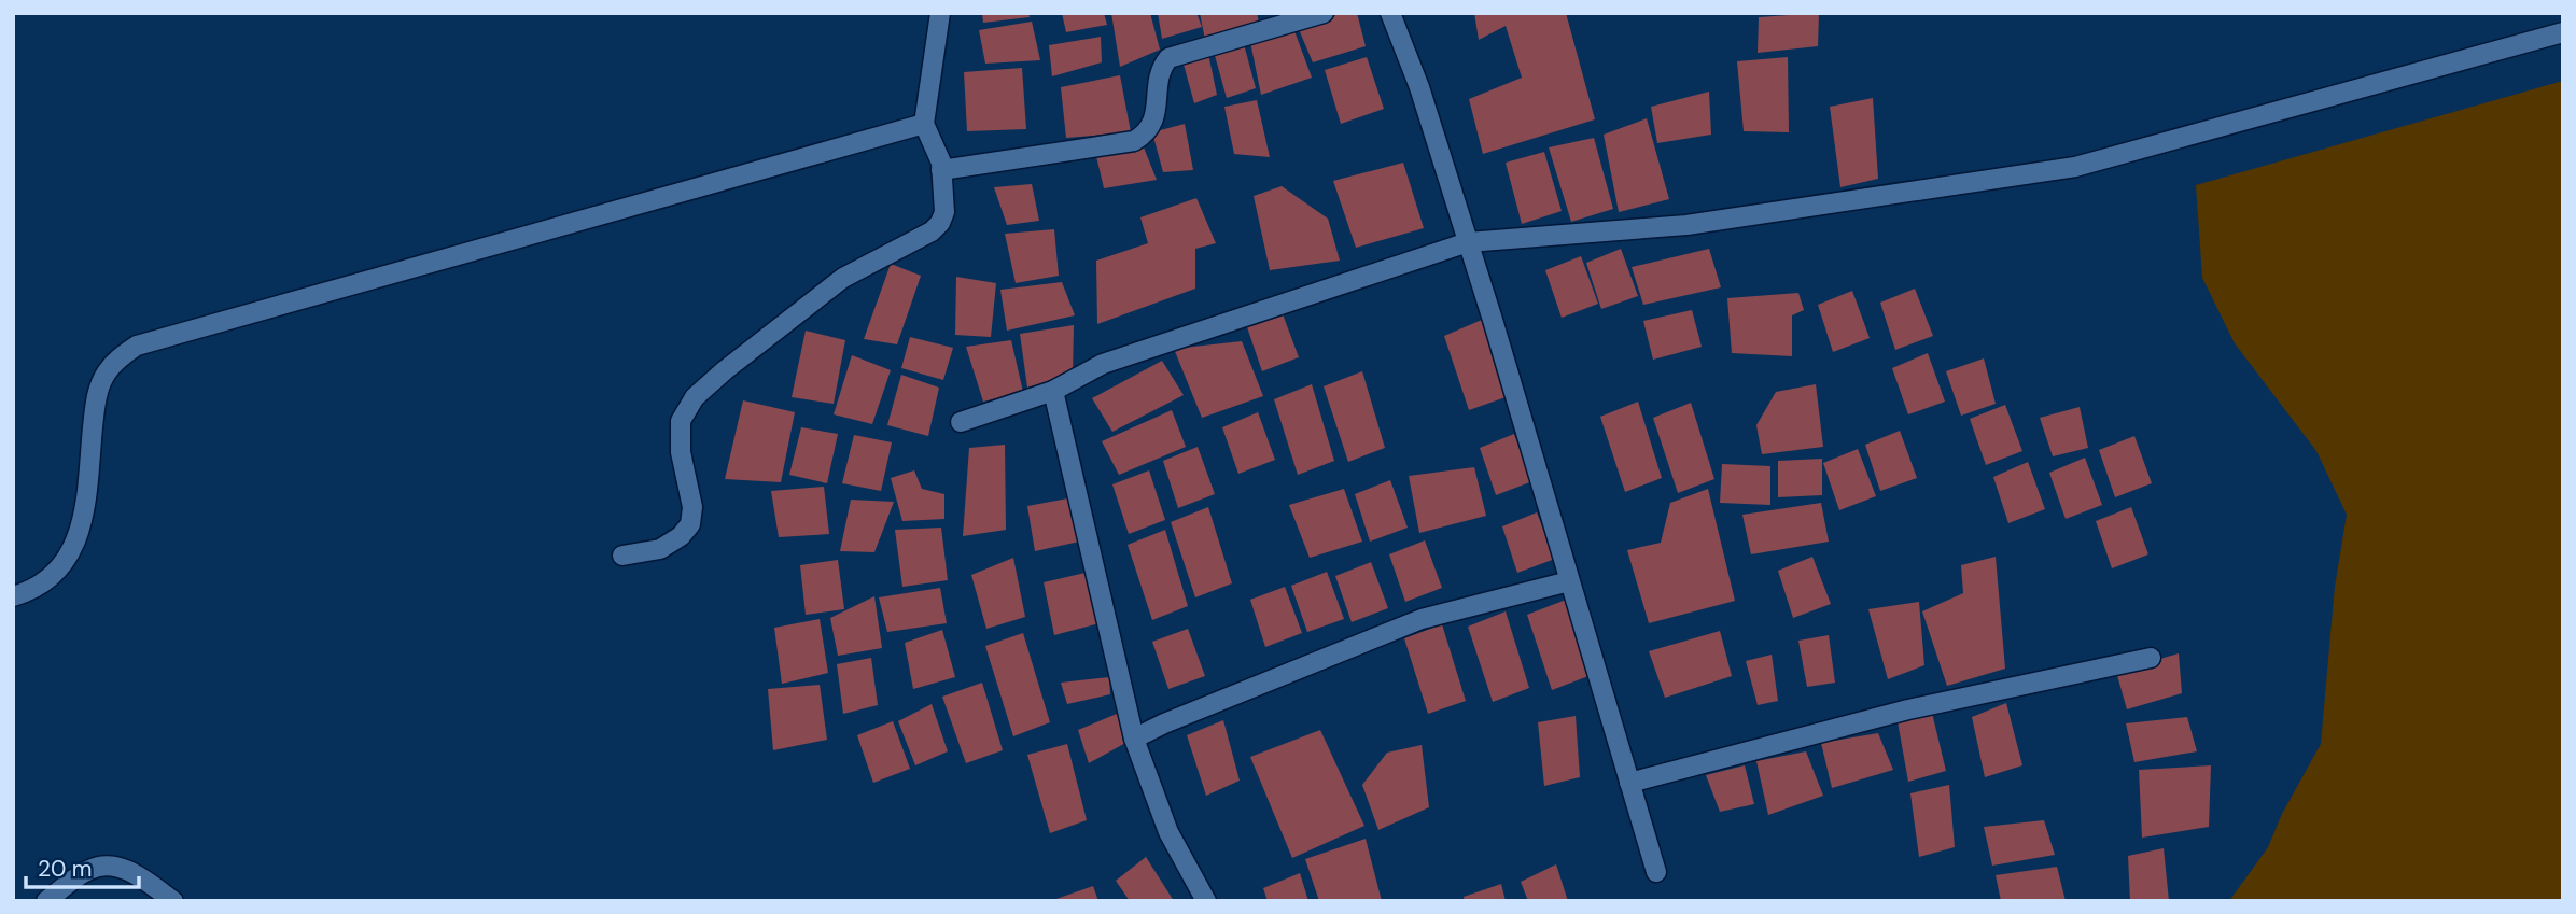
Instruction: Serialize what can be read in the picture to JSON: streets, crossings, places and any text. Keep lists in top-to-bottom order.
{
  "scale_bar": "20 m"
}
